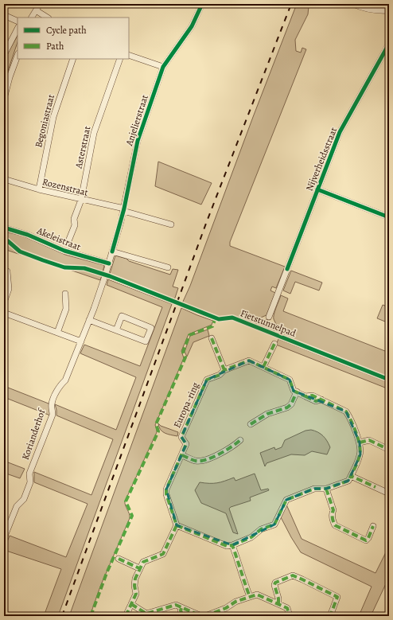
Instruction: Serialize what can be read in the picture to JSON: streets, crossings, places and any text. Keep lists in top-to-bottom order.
{
  "streets": {
    "street": [
      "Anjelierstraat",
      "Begoniastraat",
      "Asterstraat",
      "Nijverheidsstraat",
      "Rozenstraat",
      "Akeleistraat",
      "Europa-ring",
      "Korianderhof"
    ],
    "cycle path": ["Fietstunnelpad"]
  },
  "crossings": [
    ["Anjelierstraat", "Rozenstraat"],
    ["Anjelierstraat", "Akeleistraat"],
    ["Anjelierstraat", "Korianderhof"],
    ["Begoniastraat", "Rozenstraat"],
    ["Asterstraat", "Rozenstraat"]
  ],
  "legend": ["Cycle path", "Path"]
}
